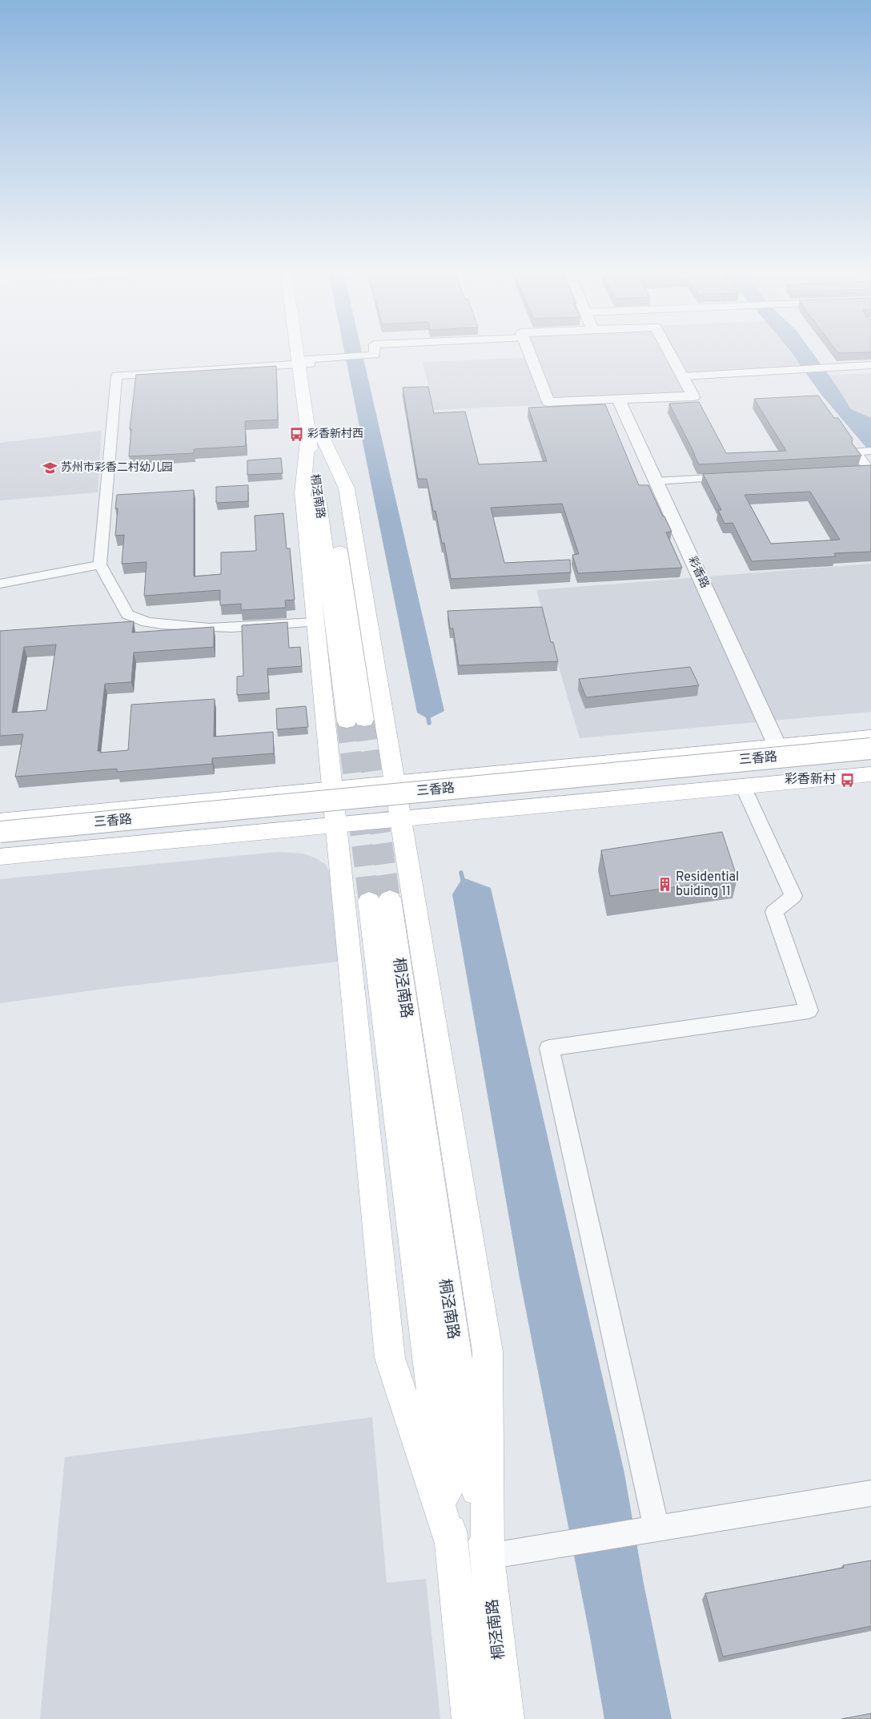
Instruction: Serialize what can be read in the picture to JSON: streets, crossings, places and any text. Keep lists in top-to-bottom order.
{
  "streets": {
    "main road": ["桐泾南路", "三香路"],
    "street": ["彩香路"]
  },
  "places": {
    "bus stop": ["彩香新村西", "彩香新村"],
    "school or university": ["苏州市彩香二村幼儿园"],
    "building": ["Residential buiding 11"]
  }
}
